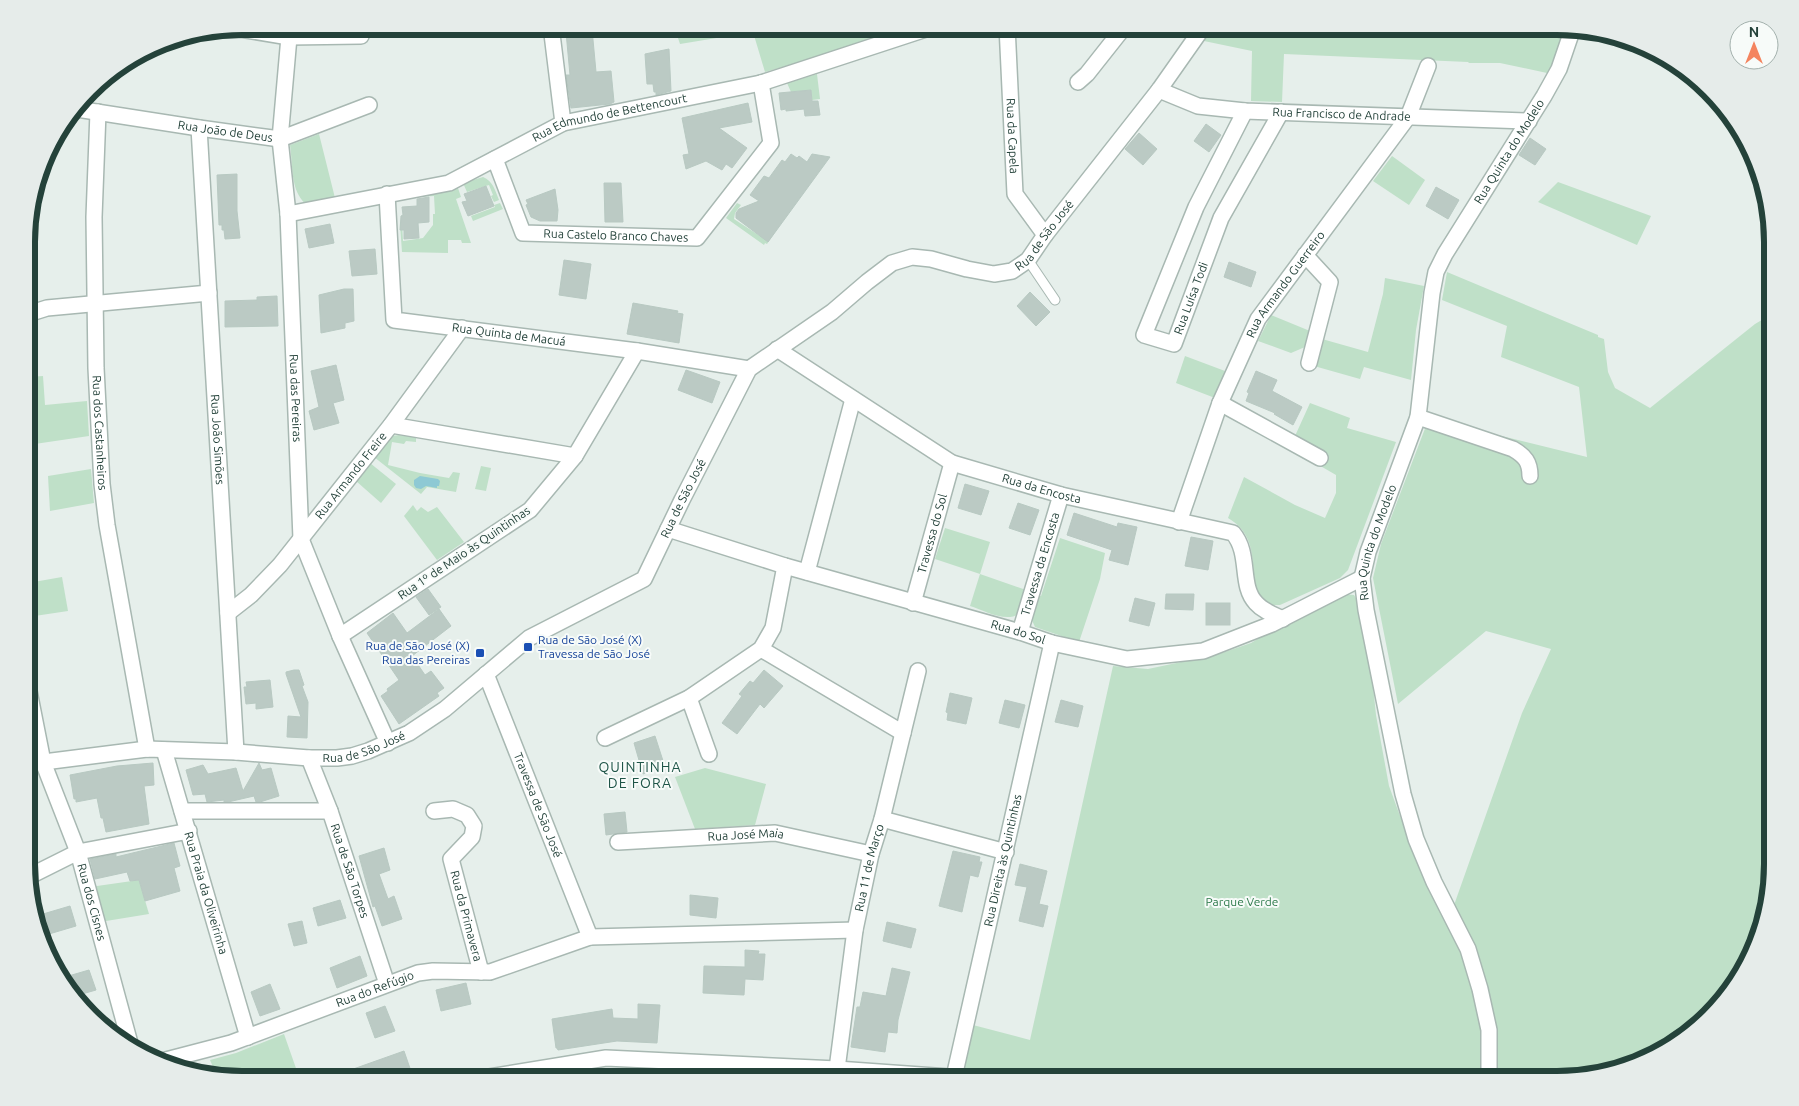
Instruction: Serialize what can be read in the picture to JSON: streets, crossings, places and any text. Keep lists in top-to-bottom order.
{
  "streets": {
    "street": [
      "Rua Francisco de Andrade",
      "Rua Edmundo de Bettencourt",
      "Rua João de Deus",
      "Rua da Capela",
      "Rua Quinta do Modelo",
      "Rua de São José",
      "Rua Castelo Branco Chaves",
      "Rua Armando Guerreiro",
      "Rua Luísa Todi",
      "Rua Quinta de Macuá",
      "Rua das Pereiras",
      "Rua dos Castanheiros",
      "Rua João Simões",
      "Rua Armando Freire",
      "Rua da Encosta",
      "Travessa do Sol",
      "Rua 1º de Maio às Quintinhas",
      "Travessa da Encosta",
      "Rua do Sol",
      "Travessa de São José",
      "Rua José Maia",
      "Rua Direita às Quintinhas",
      "Rua 11 de Março",
      "Rua de São Torpes",
      "Rua Praia da Oliveirinha",
      "Rua dos Cisnes",
      "Rua da Primavera",
      "Rua do Refúgio"
    ]
  },
  "crossings": [
    ["Rua Francisco de Andrade", "Rua Quinta do Modelo"],
    ["Rua Francisco de Andrade", "Rua de São José"],
    ["Rua Francisco de Andrade", "Rua Armando Guerreiro"],
    ["Rua Francisco de Andrade", "Rua Luísa Todi"],
    ["Rua Edmundo de Bettencourt", "Rua Castelo Branco Chaves"],
    ["Rua Edmundo de Bettencourt", "Rua Quinta de Macuá"],
    ["Rua Edmundo de Bettencourt", "Rua das Pereiras"],
    ["Rua João de Deus", "Rua das Pereiras"],
    ["Rua João de Deus", "Rua dos Castanheiros"],
    ["Rua João de Deus", "Rua João Simões"],
    ["Rua da Capela", "Rua de São José"],
    ["Rua Quinta do Modelo", "Rua do Sol"],
    ["Rua de São José", "Rua Quinta de Macuá"],
    ["Rua de São José", "Rua das Pereiras"],
    ["Rua de São José", "Rua dos Castanheiros"],
    ["Rua de São José", "Rua João Simões"],
    ["Rua de São José", "Rua da Encosta"],
    ["Rua de São José", "Rua do Sol"],
    ["Rua de São José", "Travessa de São José"],
    ["Rua de São José", "Rua de São Torpes"],
    ["Rua de São José", "Rua Praia da Oliveirinha"],
    ["Rua de São José", "Rua dos Cisnes"],
    ["Rua Armando Guerreiro", "Rua da Encosta"],
    ["Rua Quinta de Macuá", "Rua Armando Freire"],
    ["Rua Quinta de Macuá", "Rua 1º de Maio às Quintinhas"],
    ["Rua das Pereiras", "Rua Armando Freire"],
    ["Rua das Pereiras", "Rua 1º de Maio às Quintinhas"],
    ["Rua João Simões", "Rua Armando Freire"],
    ["Rua da Encosta", "Travessa do Sol"],
    ["Rua da Encosta", "Travessa da Encosta"],
    ["Rua da Encosta", "Rua do Sol"],
    ["Travessa do Sol", "Rua do Sol"],
    ["Travessa da Encosta", "Rua do Sol"],
    ["Rua do Sol", "Rua Direita às Quintinhas"],
    ["Travessa de São José", "Rua do Refúgio"],
    ["Rua José Maia", "Rua 11 de Março"],
    ["Rua 11 de Março", "Rua do Refúgio"],
    ["Rua de São Torpes", "Rua do Refúgio"],
    ["Rua Praia da Oliveirinha", "Rua do Refúgio"],
    ["Rua da Primavera", "Rua do Refúgio"]
  ],
  "districts": ["QUINTINHA DE FORA"],
  "parks": ["Parque Verde"],
  "places": {
    "transit": ["Rua de São José (X) Travessa de São José", "Rua de São José (X) Rua das Pereiras"]
  },
  "north": "top"
}
